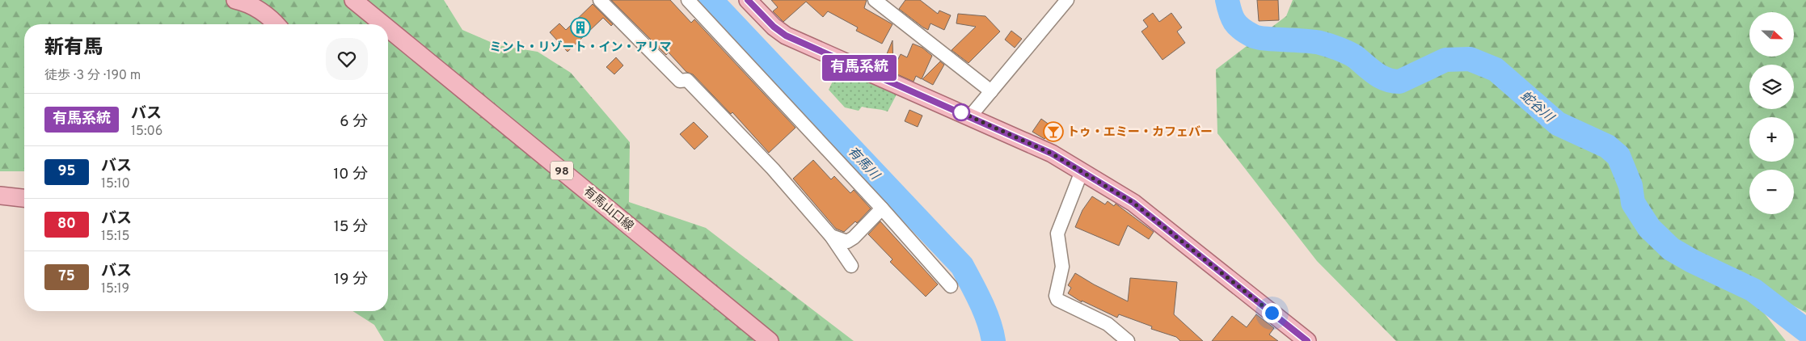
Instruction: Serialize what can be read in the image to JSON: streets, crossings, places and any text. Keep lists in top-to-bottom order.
{
  "streets": {
    "main road": ["98", "有馬山口線"]
  },
  "water": ["蛇谷川", "有馬川"],
  "places": {
    "building": ["ミント・リゾート・イン・アリマ"],
    "bar": ["トゥ・エミー・カフェバー"]
  },
  "lines": ["bus line 有馬系統"],
  "north": "right",
  "page": {
    "on_map": "有馬系統",
    "map_buttons": ["+", "−"],
    "heading": ["新有馬", "徒歩 · 3 分 · 190 m"],
    "list": [
      {
        "mark": "有馬系統",
        "name": "バス",
        "note": "15:06",
        "value": "6 分"
      },
      {
        "mark": "95",
        "name": "バス",
        "note": "15:10",
        "value": "10 分"
      },
      {
        "mark": "80",
        "name": "バス",
        "note": "15:15",
        "value": "15 分"
      },
      {
        "mark": "75",
        "name": "バス",
        "note": "15:19",
        "value": "19 分"
      }
    ]
  }
}
